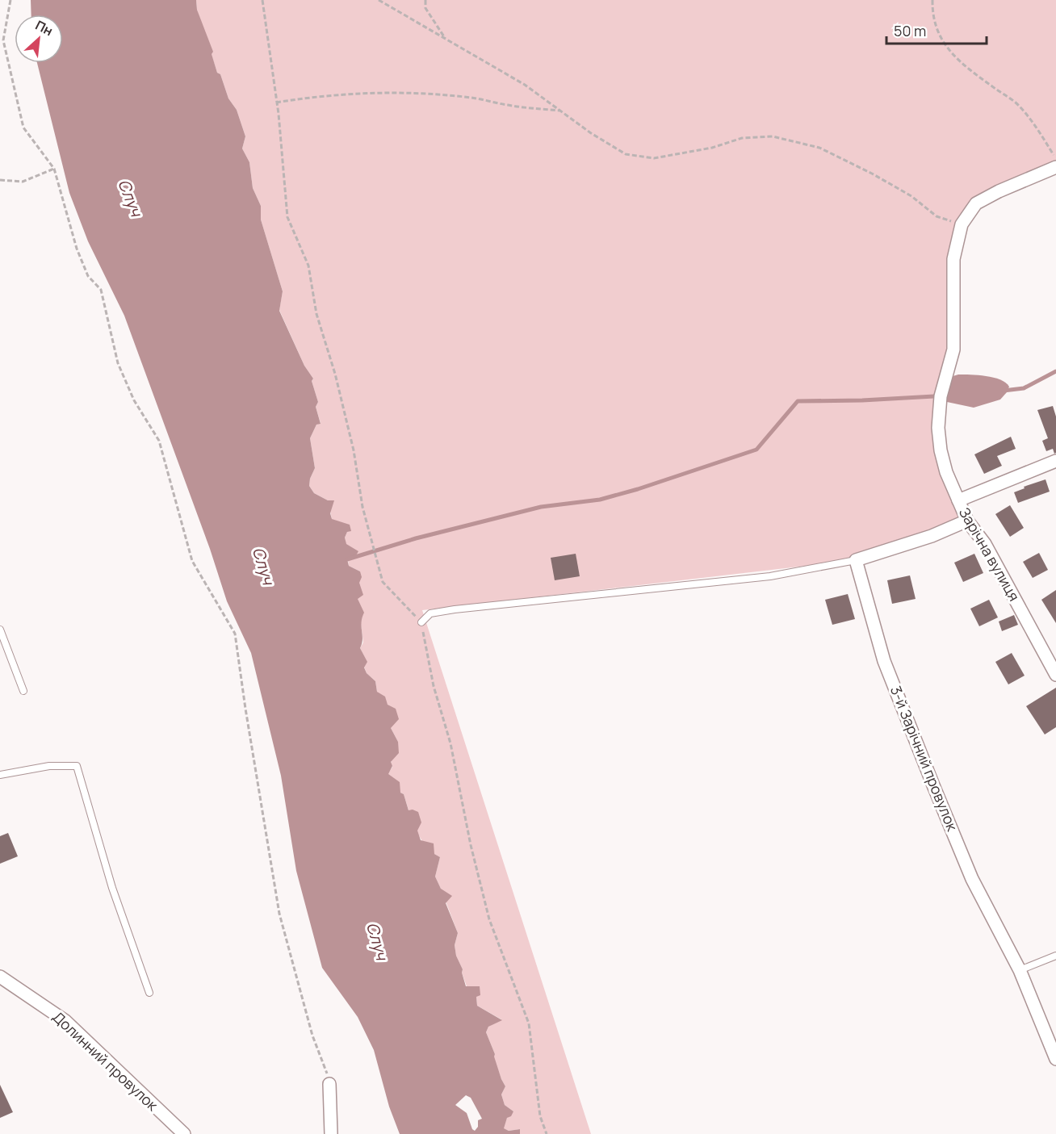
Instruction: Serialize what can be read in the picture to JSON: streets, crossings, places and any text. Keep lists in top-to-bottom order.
{
  "streets": {
    "street": ["Зарічна вулиця", "3-й Зарічний провулок", "Долинний провулок"]
  },
  "water": ["Случ"],
  "scale_bar": "50 m",
  "north": "top right"
}
